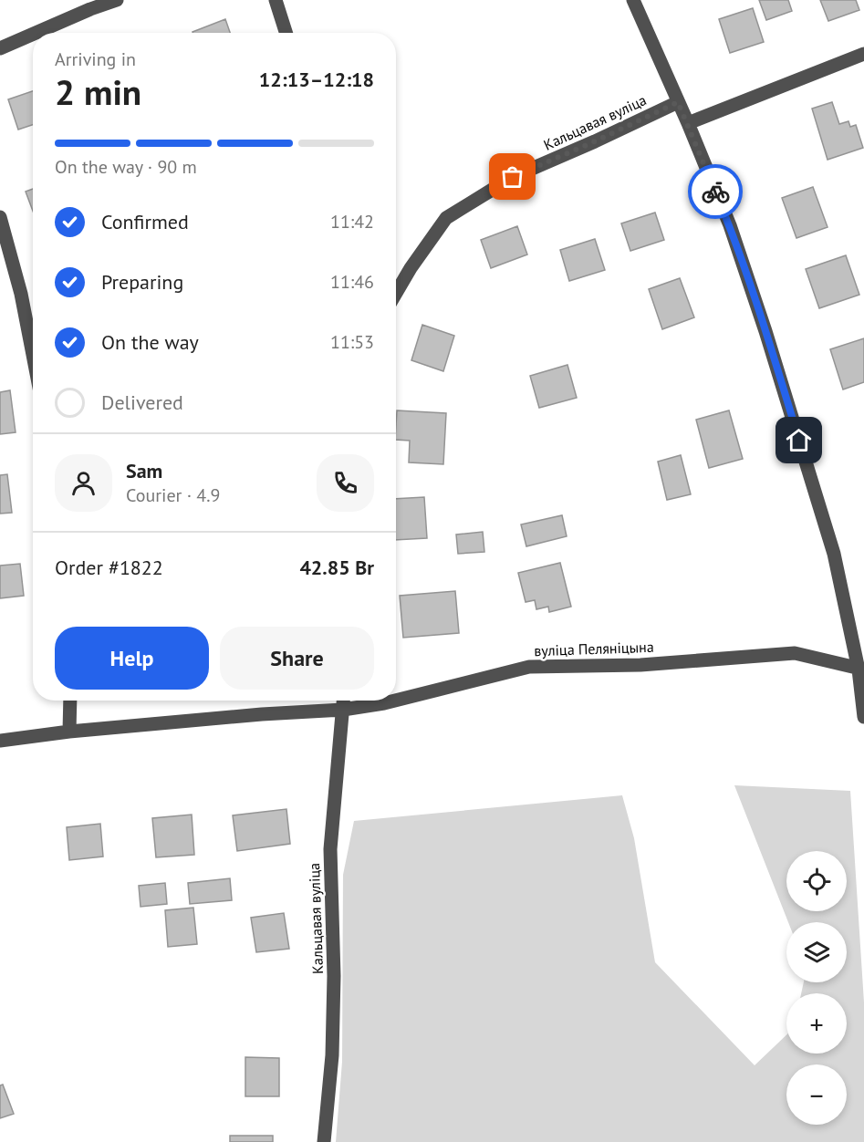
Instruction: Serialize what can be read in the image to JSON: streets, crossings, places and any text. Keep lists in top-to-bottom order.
{
  "streets": {
    "street": ["Кальцавая вуліца", "вуліца Пеляніцына"]
  },
  "crossings": [
    ["Кальцавая вуліца", "вуліца Пеляніцына"]
  ],
  "page": {
    "heading": ["2 min", "Arriving in", "12:13–12:18"],
    "panel": [
      "Sam",
      "Courier · 4.9",
      "Order #1822",
      "42.85 Br"
    ],
    "bar": "On the way · 90 m",
    "list": [
      ["Confirmed", "11:42"],
      ["Preparing", "11:46"],
      ["On the way", "11:53"],
      "Delivered"
    ],
    "buttons": ["Help", "Share"],
    "map_buttons": ["+", "−"]
  }
}
